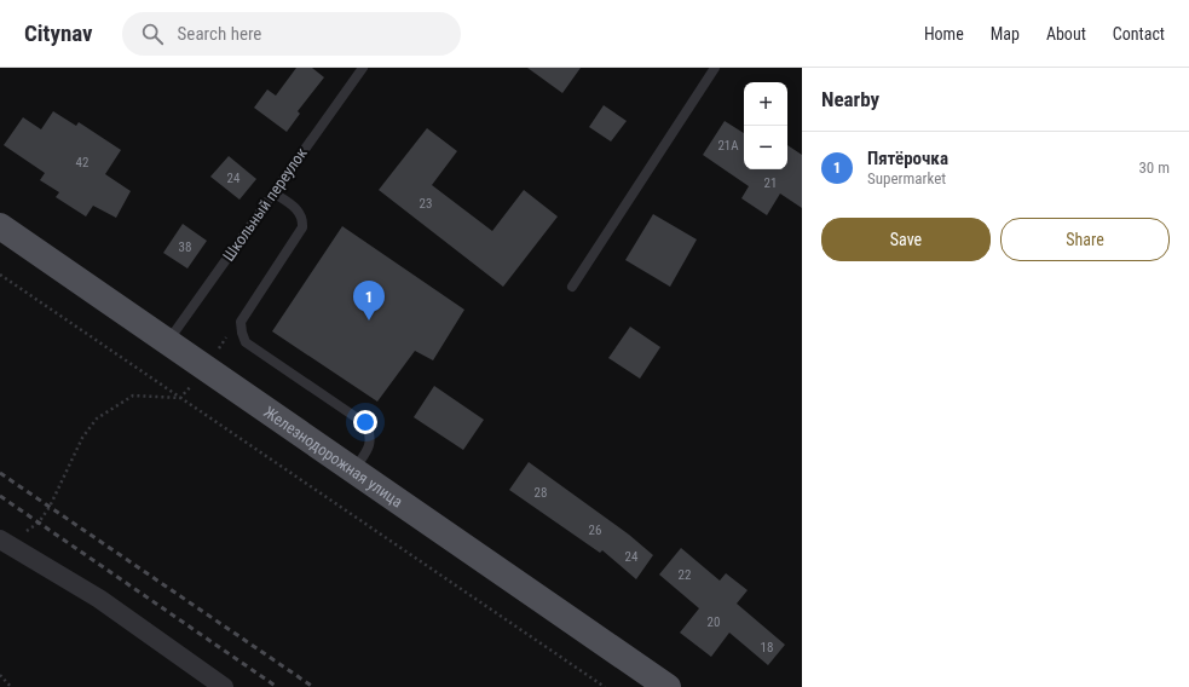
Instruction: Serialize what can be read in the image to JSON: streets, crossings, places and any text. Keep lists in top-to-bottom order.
{
  "streets": {
    "main road": ["Железнодорожная улица"],
    "lane": ["Школьный переулок"]
  },
  "crossings": [
    ["Школьный переулок", "Железнодорожная улица"]
  ],
  "house_numbers": [
    "21А",
    "42",
    "24",
    "21",
    "23",
    "38",
    "28",
    "26",
    "24",
    "22",
    "20",
    "18"
  ],
  "page": {
    "header": "Citynav",
    "search": "Search here",
    "nav": [
      "Home",
      "Map",
      "About",
      "Contact"
    ],
    "heading": "Nearby",
    "map_buttons": ["+", "−"],
    "list": [
      {
        "mark": "1",
        "name": "Пятёрочка",
        "note": "Supermarket",
        "value": "30 m"
      }
    ],
    "buttons": ["Save", "Share"],
    "pins": "1"
  }
}
